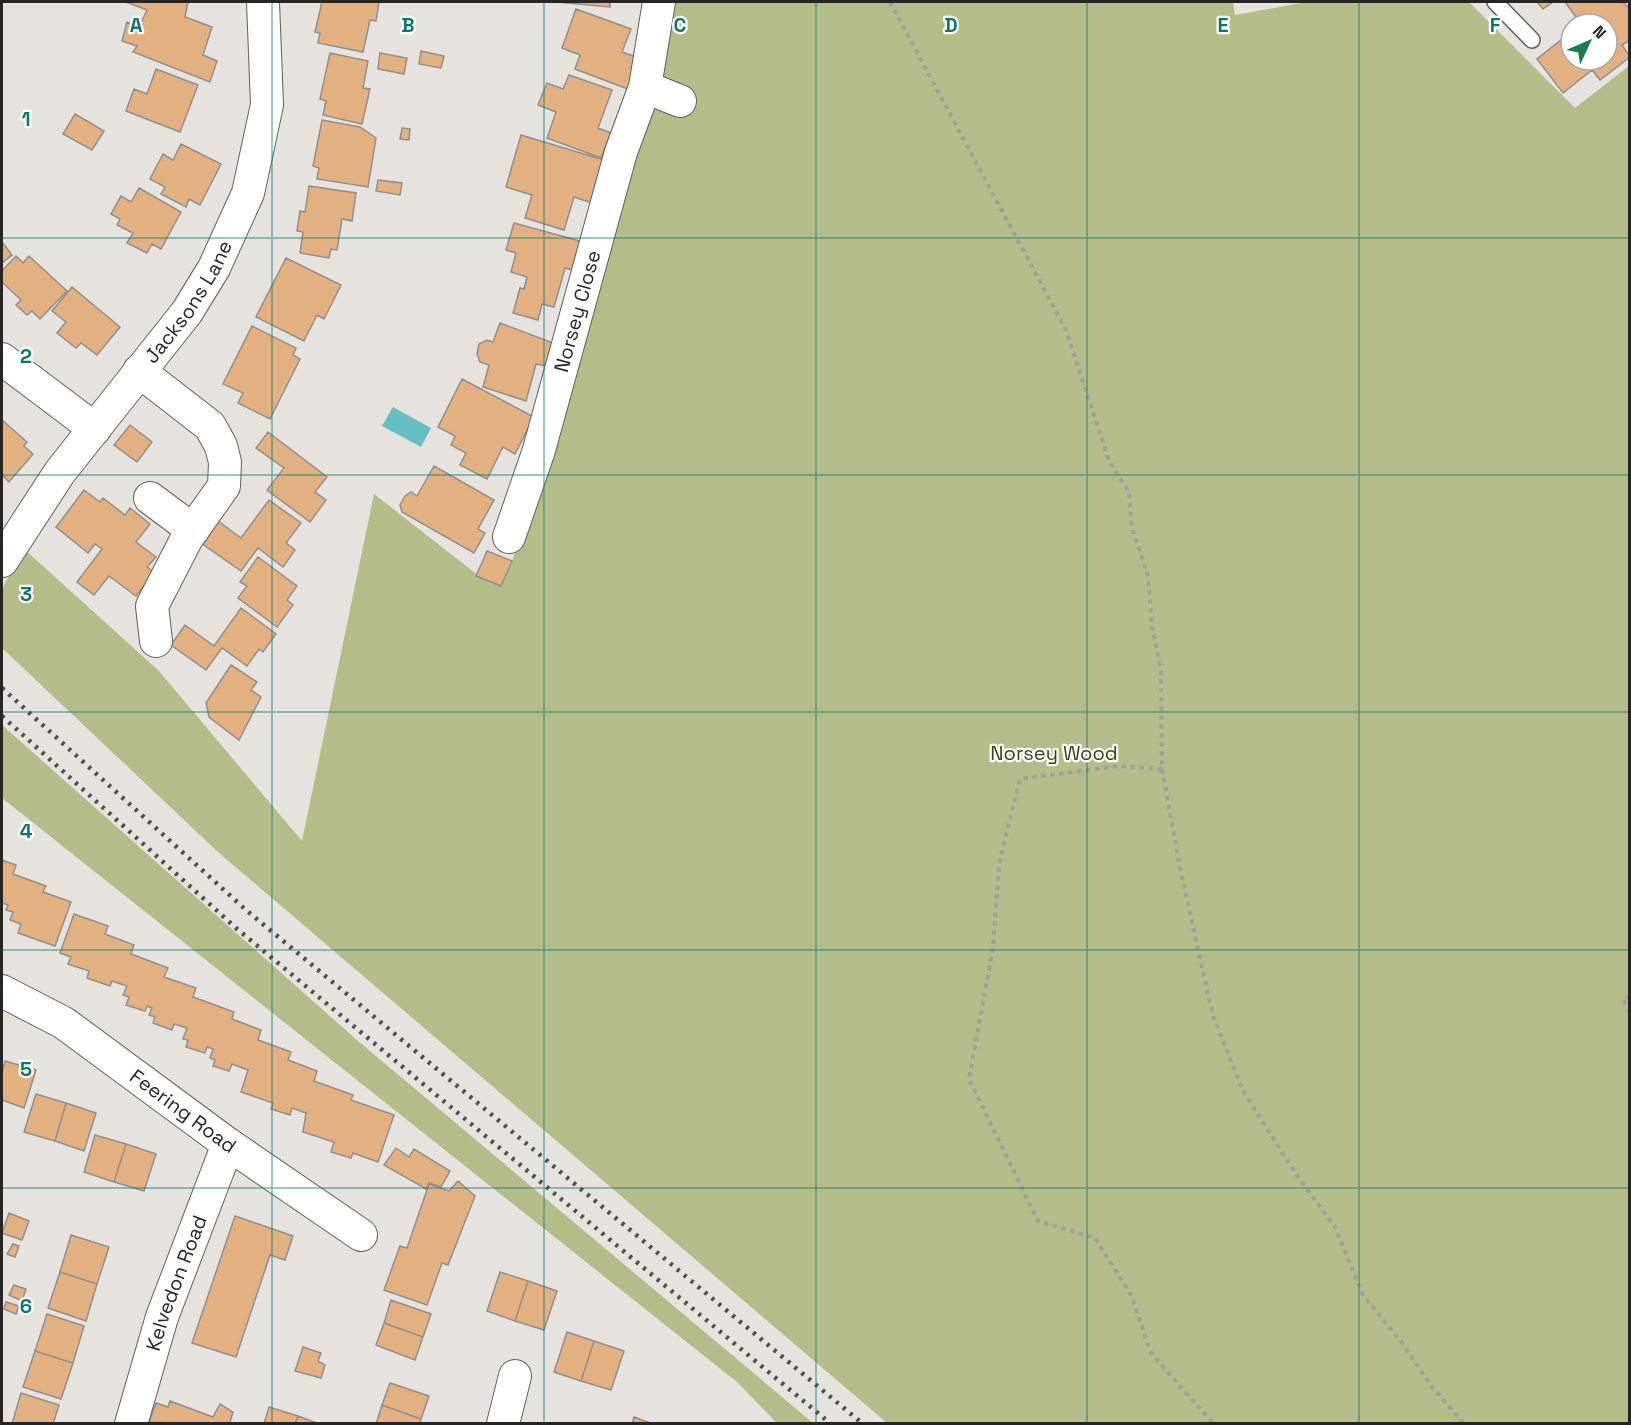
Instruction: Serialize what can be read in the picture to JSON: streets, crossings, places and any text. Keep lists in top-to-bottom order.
{
  "streets": {
    "street": [
      "Jacksons Lane",
      "Norsey Close",
      "Feering Road",
      "Kelvedon Road"
    ]
  },
  "crossings": [
    ["Feering Road", "Kelvedon Road"]
  ],
  "parks": ["Norsey Wood"],
  "north": "top right",
  "grid": {
    "columns": [
      "A",
      "B",
      "C",
      "D",
      "E",
      "F"
    ],
    "rows": [
      "1",
      "2",
      "3",
      "4",
      "5",
      "6"
    ]
  }
}
